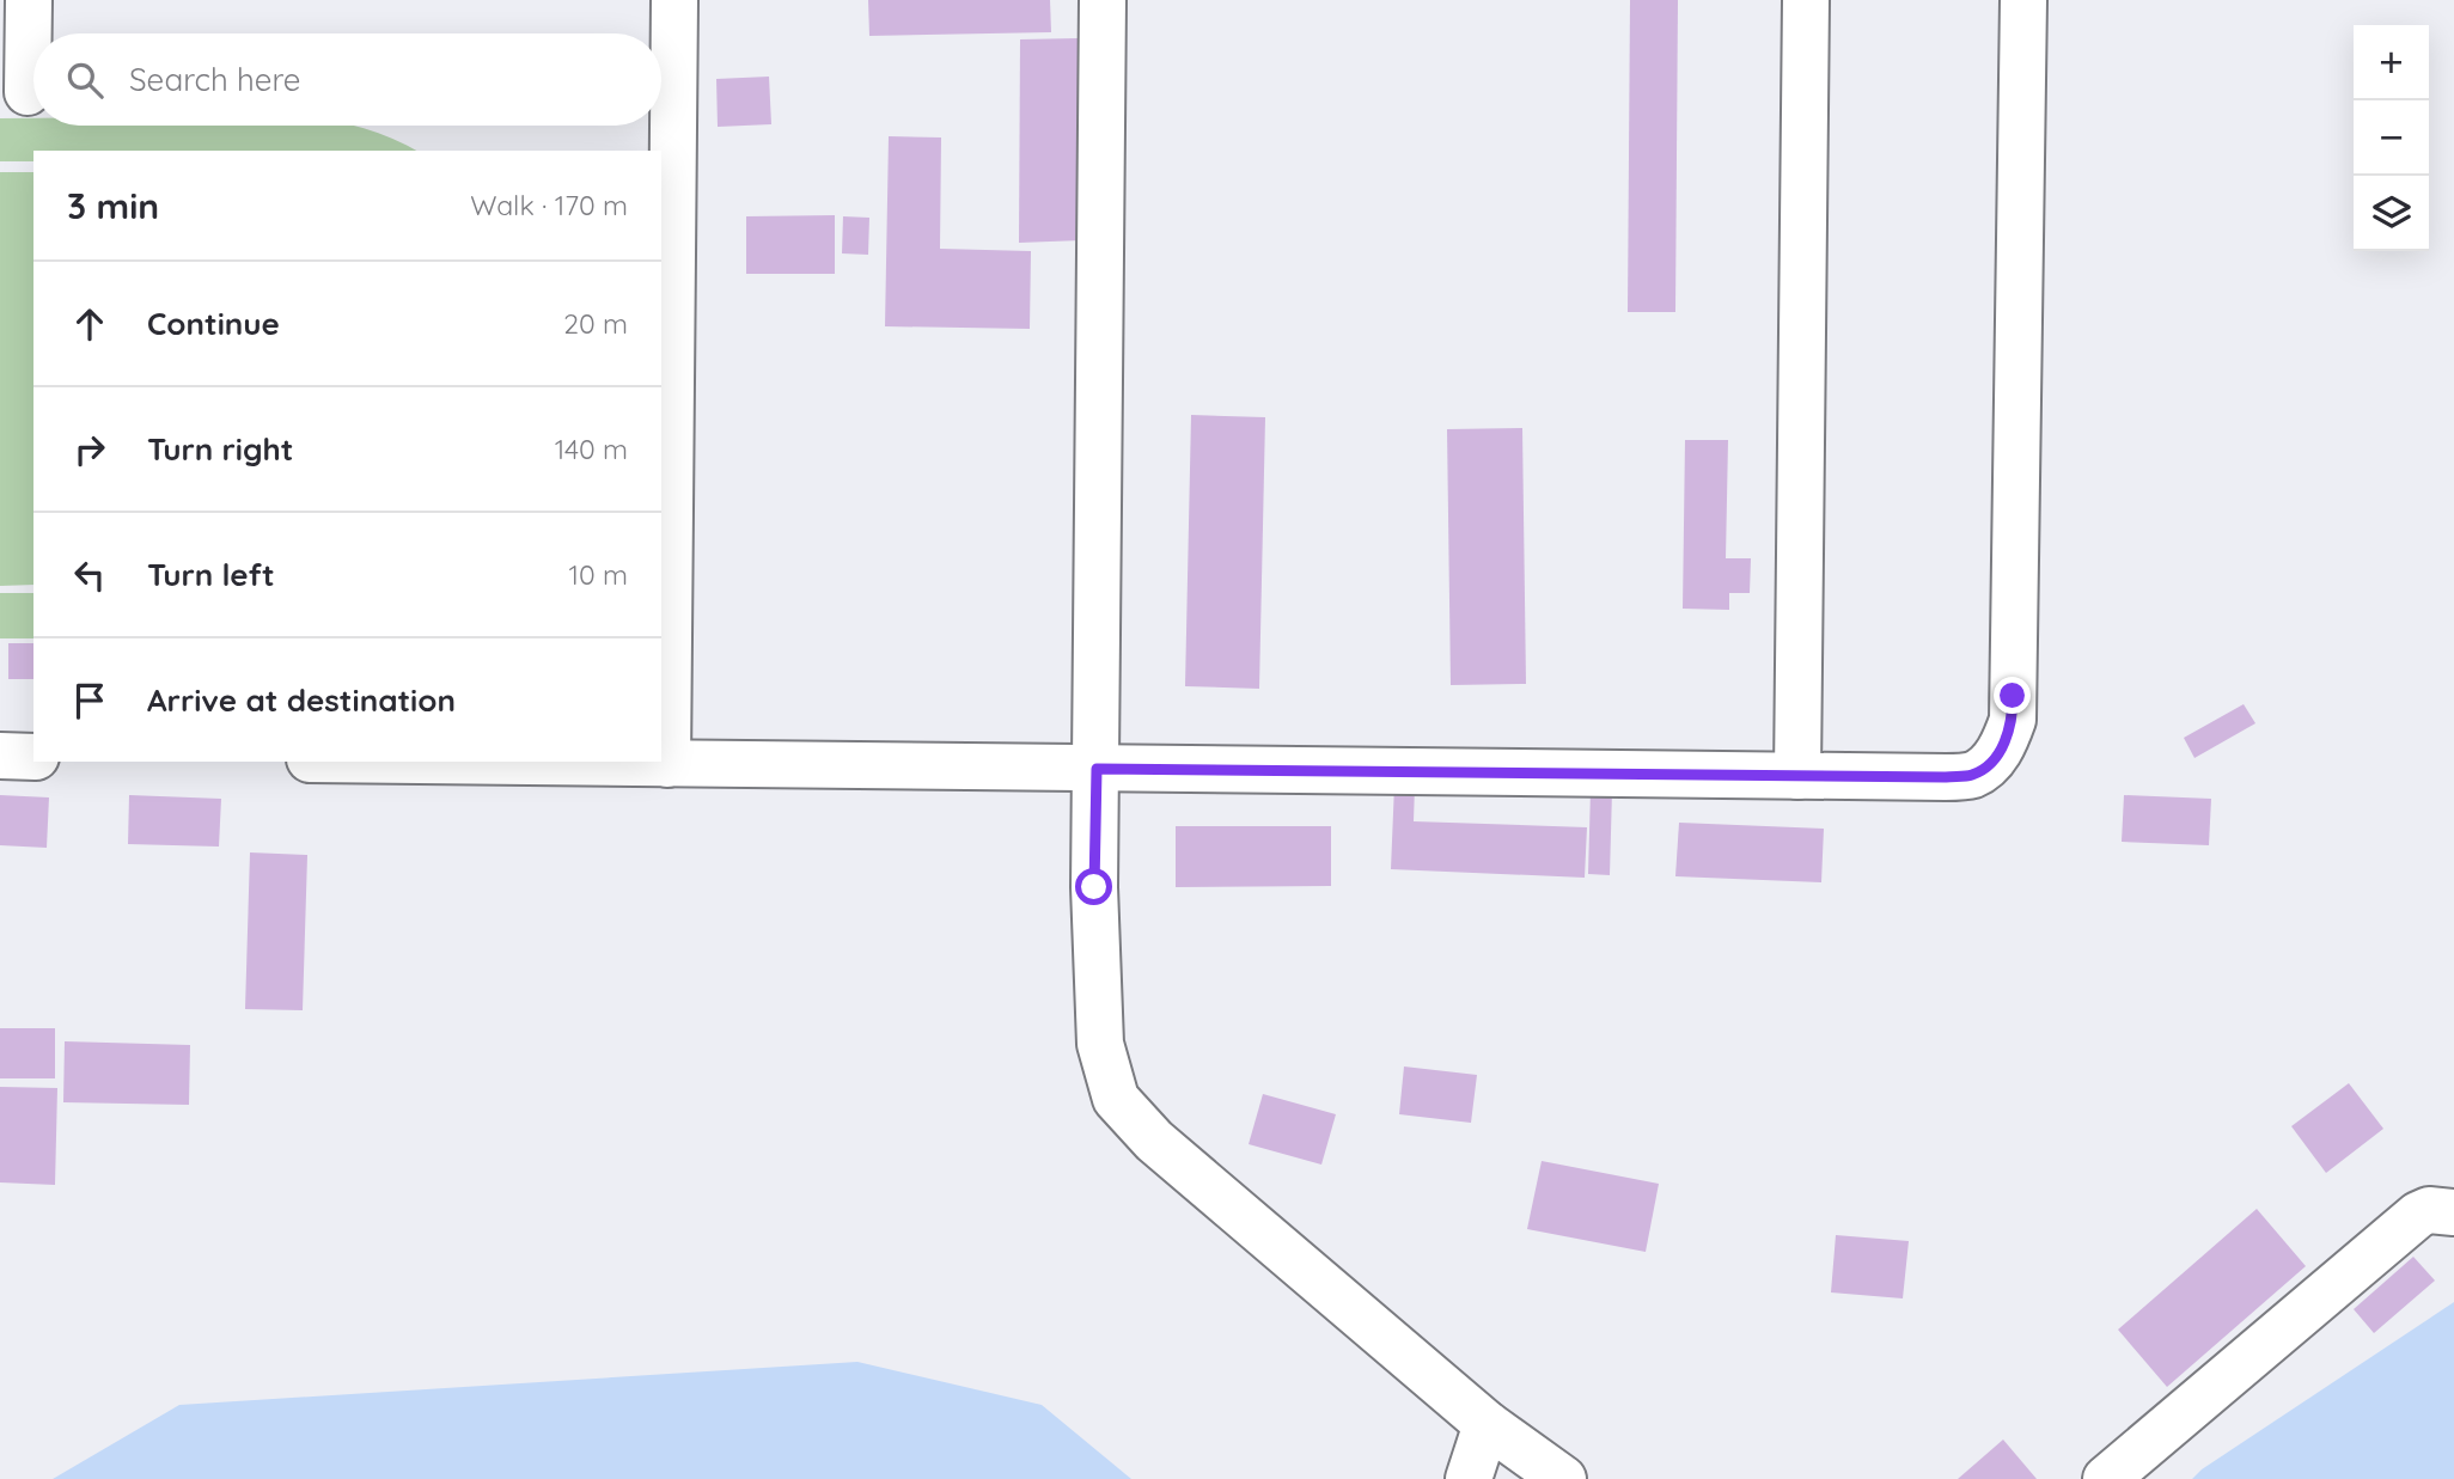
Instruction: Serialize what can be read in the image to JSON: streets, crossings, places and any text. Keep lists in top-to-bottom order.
{
  "page": {
    "map_buttons": ["+", "−"],
    "search": "Search here",
    "heading": ["3 min", "Walk · 170 m"],
    "list": [
      ["Continue", "20 m"],
      ["Turn right", "140 m"],
      ["Turn left", "10 m"],
      "Arrive at destination"
    ]
  }
}
